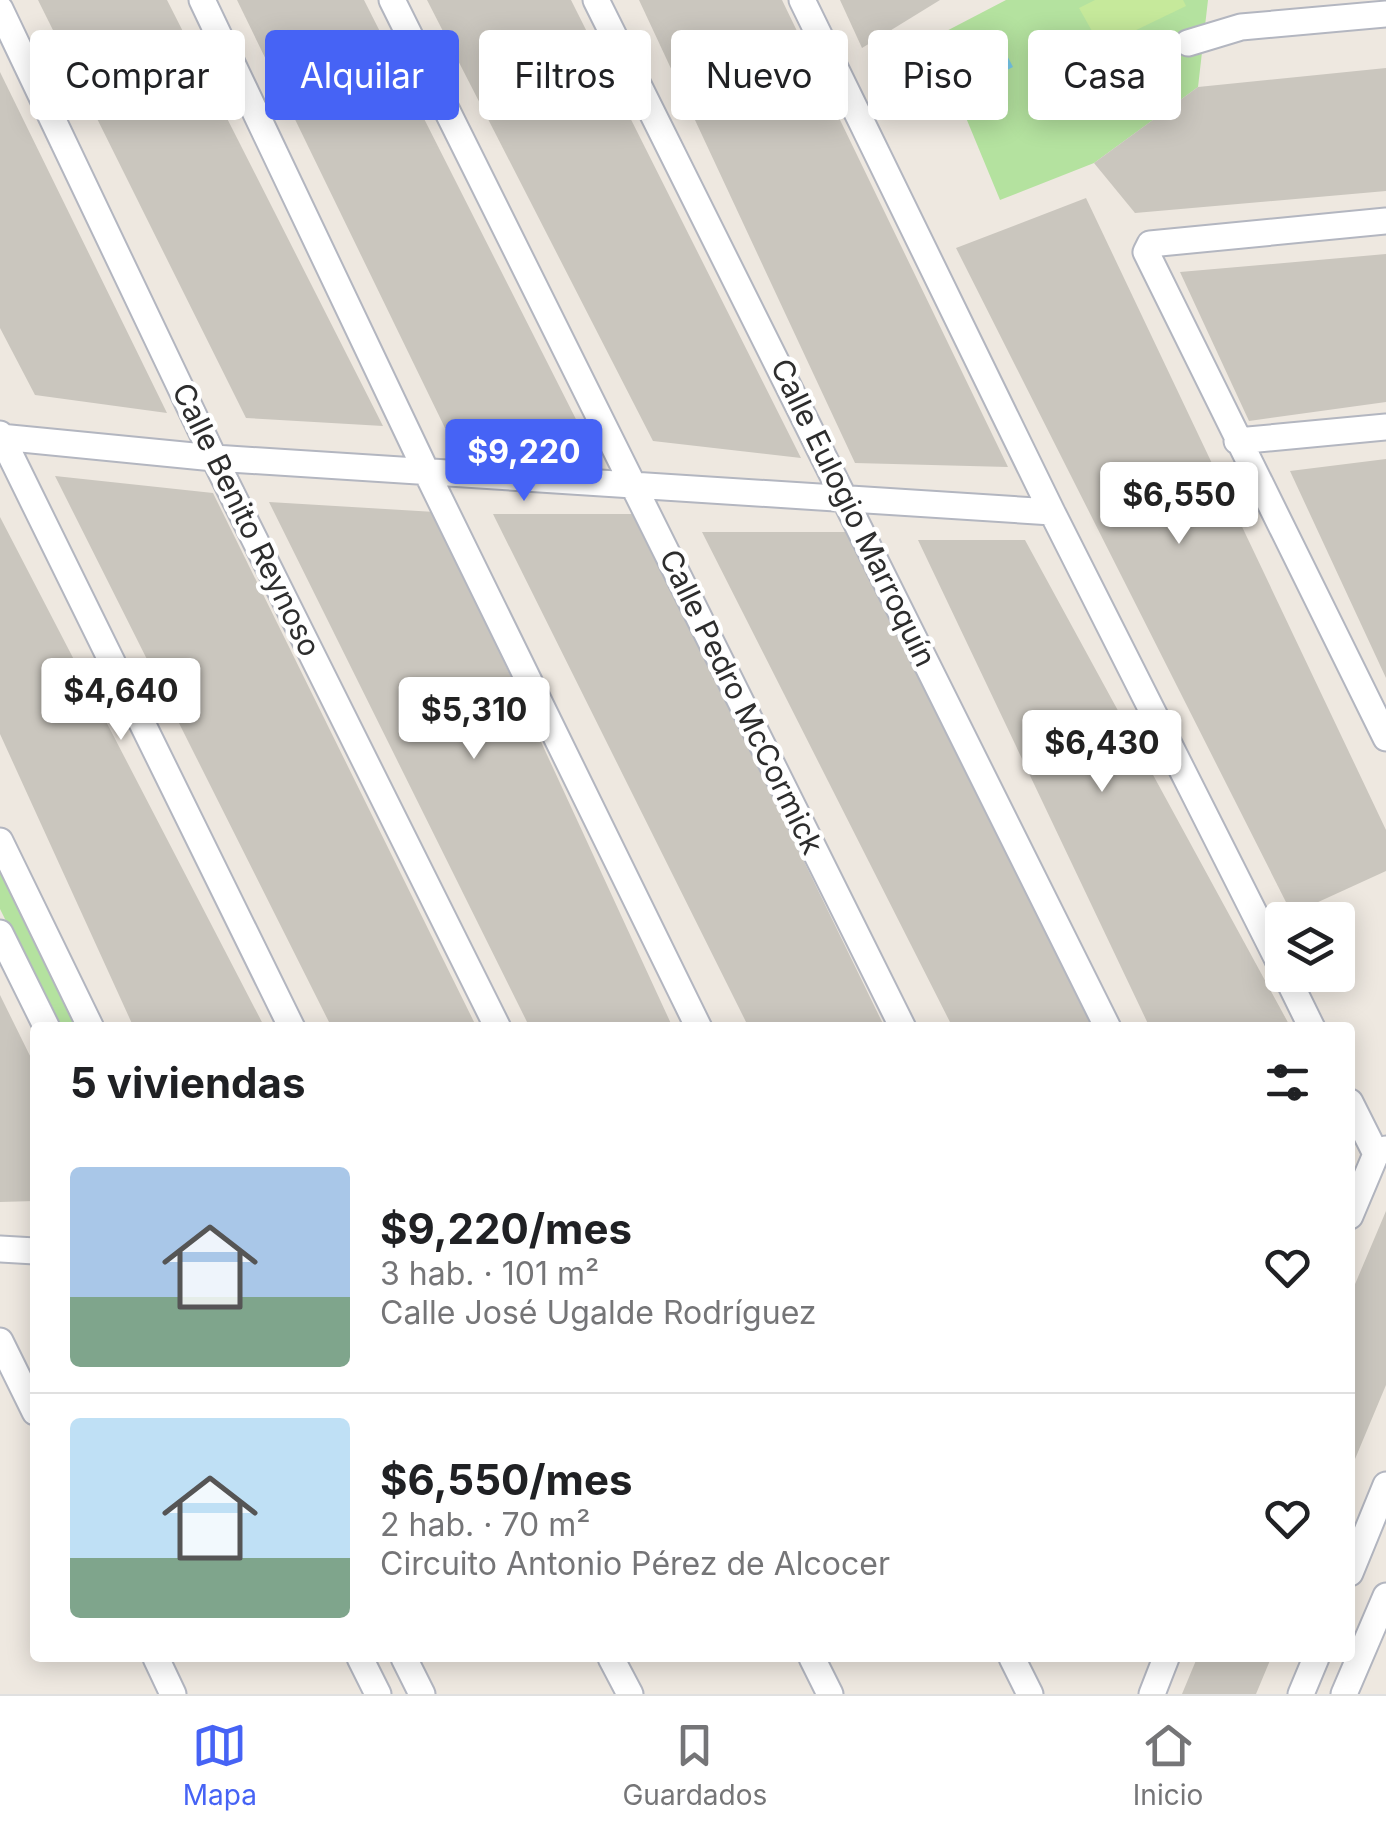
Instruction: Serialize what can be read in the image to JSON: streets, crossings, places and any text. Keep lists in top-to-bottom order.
{
  "streets": {
    "street": ["Calle Eulogio Marroquín", "Calle Benito Reynoso", "Calle Pedro McCormick"]
  },
  "page": {
    "chip": [
      "Comprar",
      "Alquilar",
      "Filtros",
      "Nuevo",
      "Piso",
      "Casa"
    ],
    "price": [
      "$9,220",
      "$6,550",
      "$4,640",
      "$5,310",
      "$6,430"
    ],
    "heading": "5 viviendas",
    "list": [
      {
        "name": "$9,220/mes",
        "note": "3 hab. · 101 m² · Calle José Ugalde Rodríguez"
      },
      {
        "name": "$6,550/mes",
        "note": "2 hab. · 70 m² · Circuito Antonio Pérez de Alcocer"
      }
    ],
    "tabs": ["Mapa", "Guardados", "Inicio"]
  }
}
